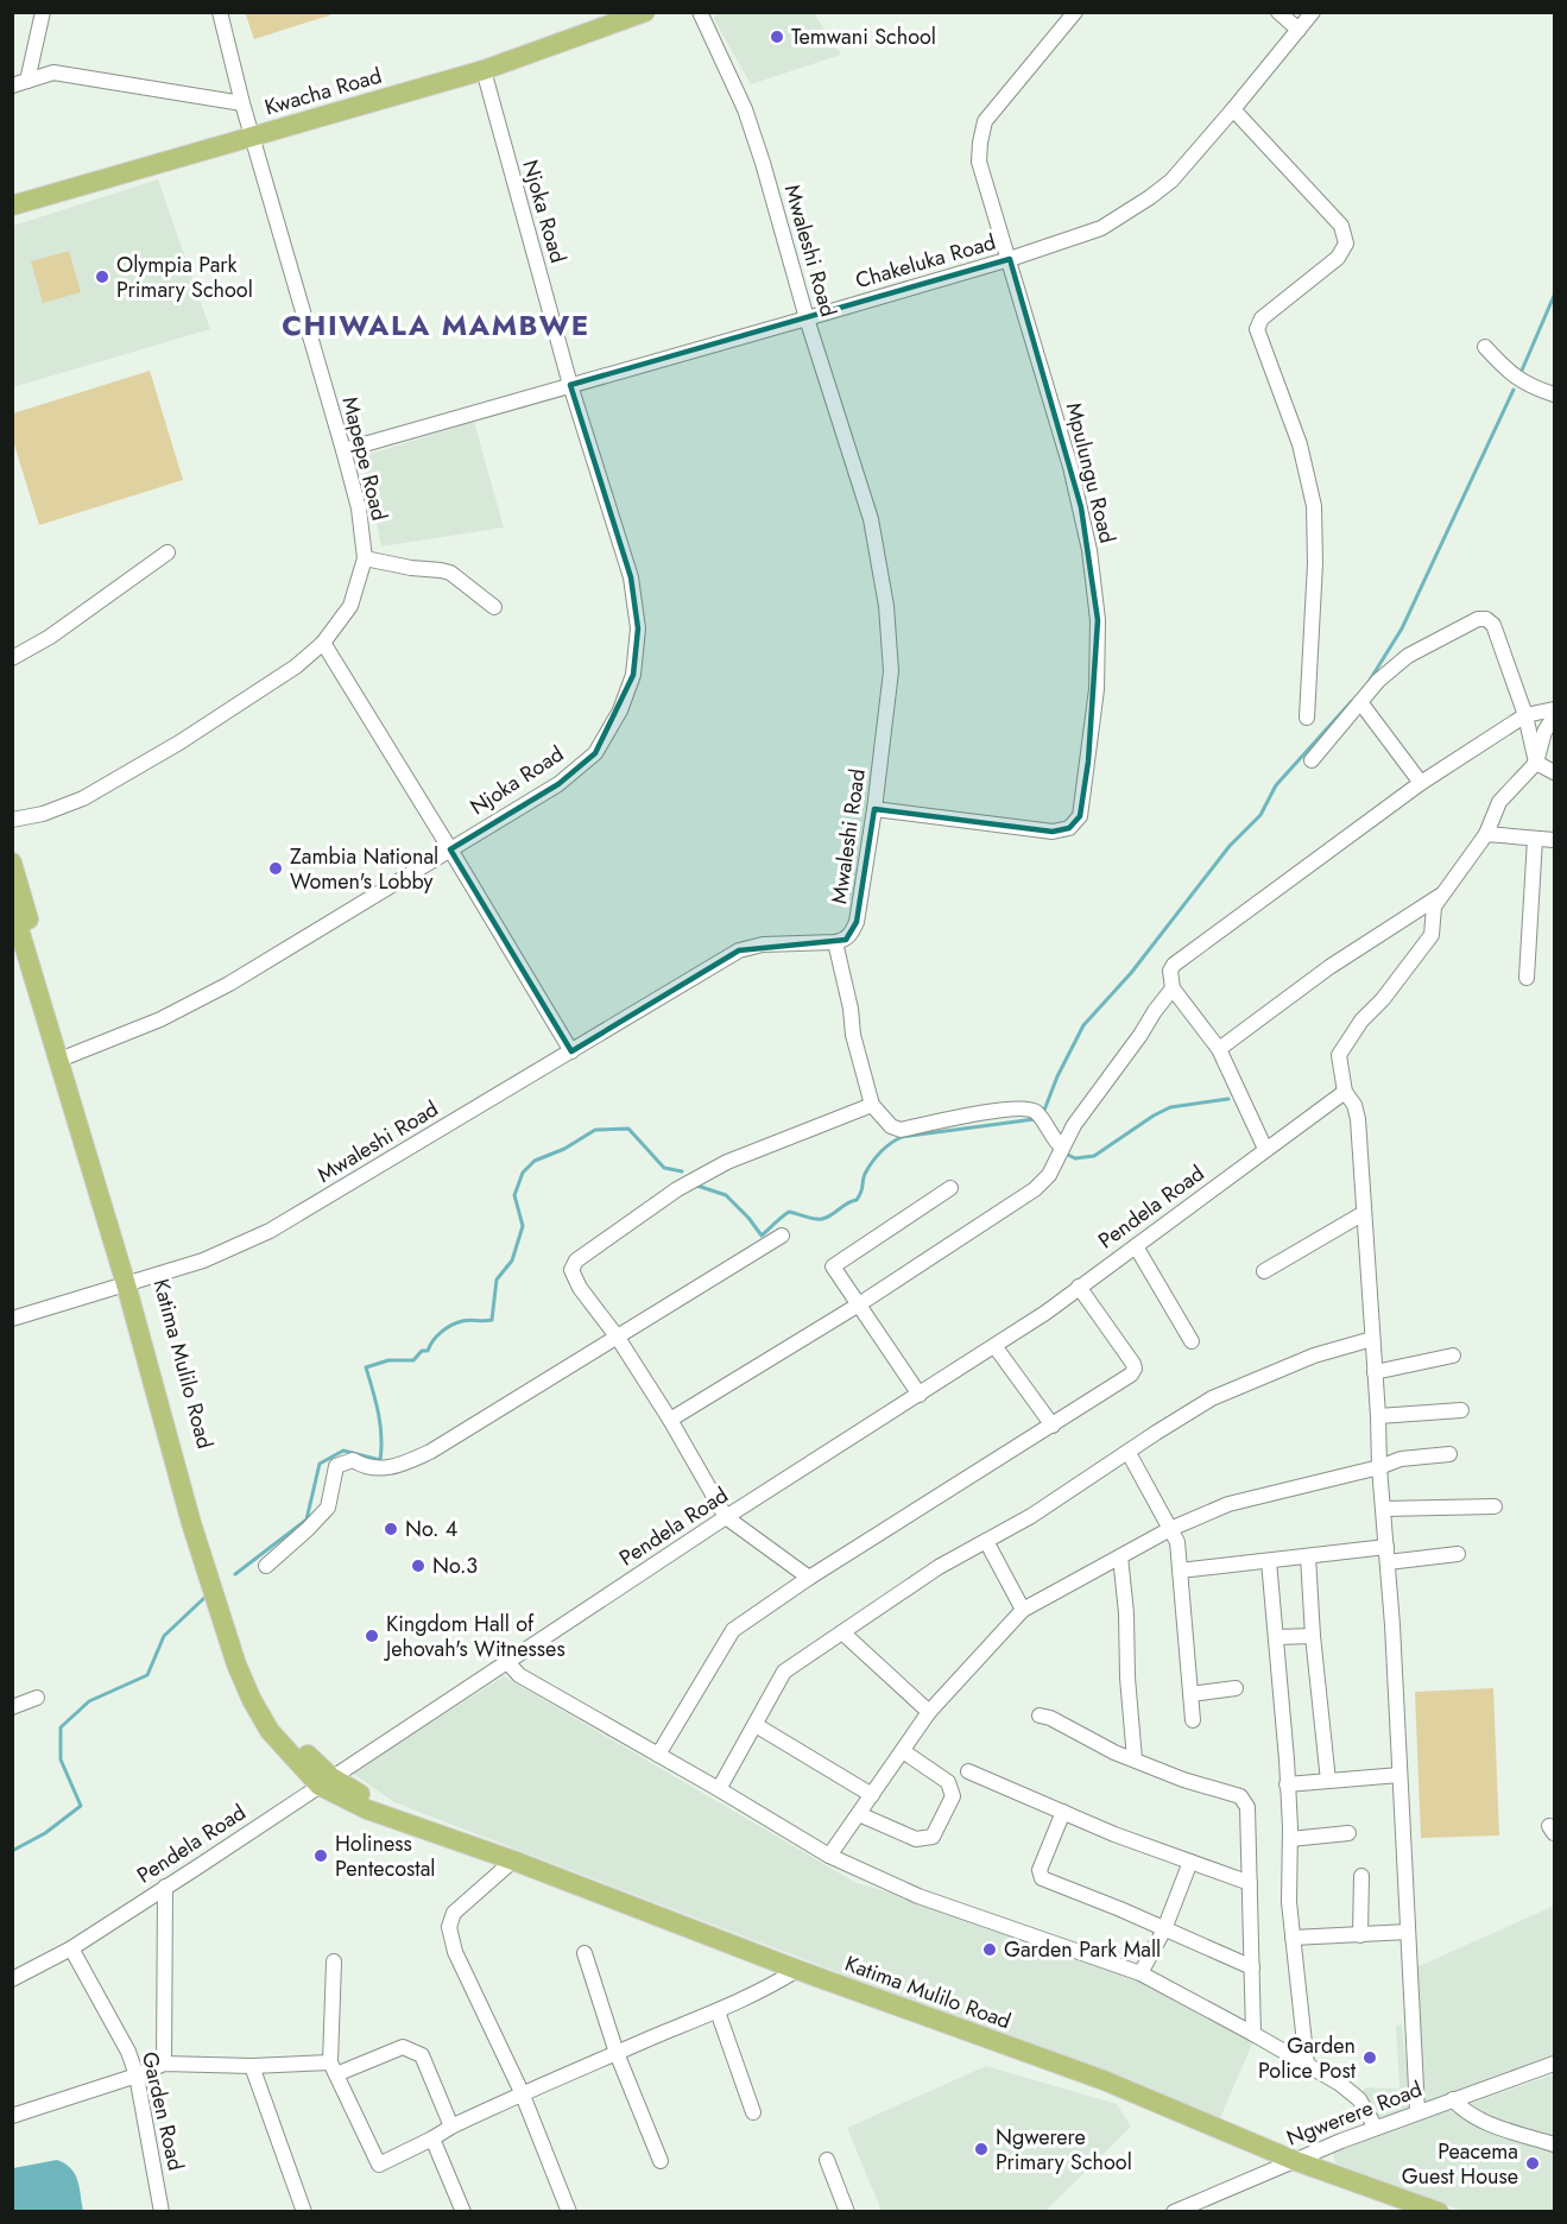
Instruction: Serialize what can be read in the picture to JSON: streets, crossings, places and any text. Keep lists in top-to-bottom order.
{
  "streets": {
    "main road": ["Kwacha Road", "Katima Mulilo Road"],
    "street": [
      "Njoka Road",
      "Mwaleshi Road",
      "Chakeluka Road",
      "Mapepe Road",
      "Mpulungu Road",
      "Pendela Road",
      "Garden Road",
      "Ngwerere Road"
    ]
  },
  "crossings": [
    ["Kwacha Road", "Njoka Road"],
    ["Kwacha Road", "Mapepe Road"],
    ["Njoka Road", "Chakeluka Road"],
    ["Njoka Road", "Katima Mulilo Road"],
    ["Mwaleshi Road", "Chakeluka Road"],
    ["Mwaleshi Road", "Mpulungu Road"],
    ["Mwaleshi Road", "Katima Mulilo Road"],
    ["Chakeluka Road", "Mapepe Road"],
    ["Chakeluka Road", "Mpulungu Road"],
    ["Pendela Road", "Katima Mulilo Road"],
    ["Pendela Road", "Garden Road"],
    ["Katima Mulilo Road", "Ngwerere Road"]
  ],
  "districts": ["CHIWALA MAMBWE"],
  "places": [
    "Temwani School",
    "Olympia Park Primary School",
    "Zambia National Women's Lobby",
    "No. 4",
    "No.3",
    "Kingdom Hall of Jehovah's Witnesses",
    "Holiness Pentecostal",
    "Garden Park Mall",
    "Garden Police Post",
    "Ngwerere Primary School",
    "Peacema Guest House"
  ]
}
